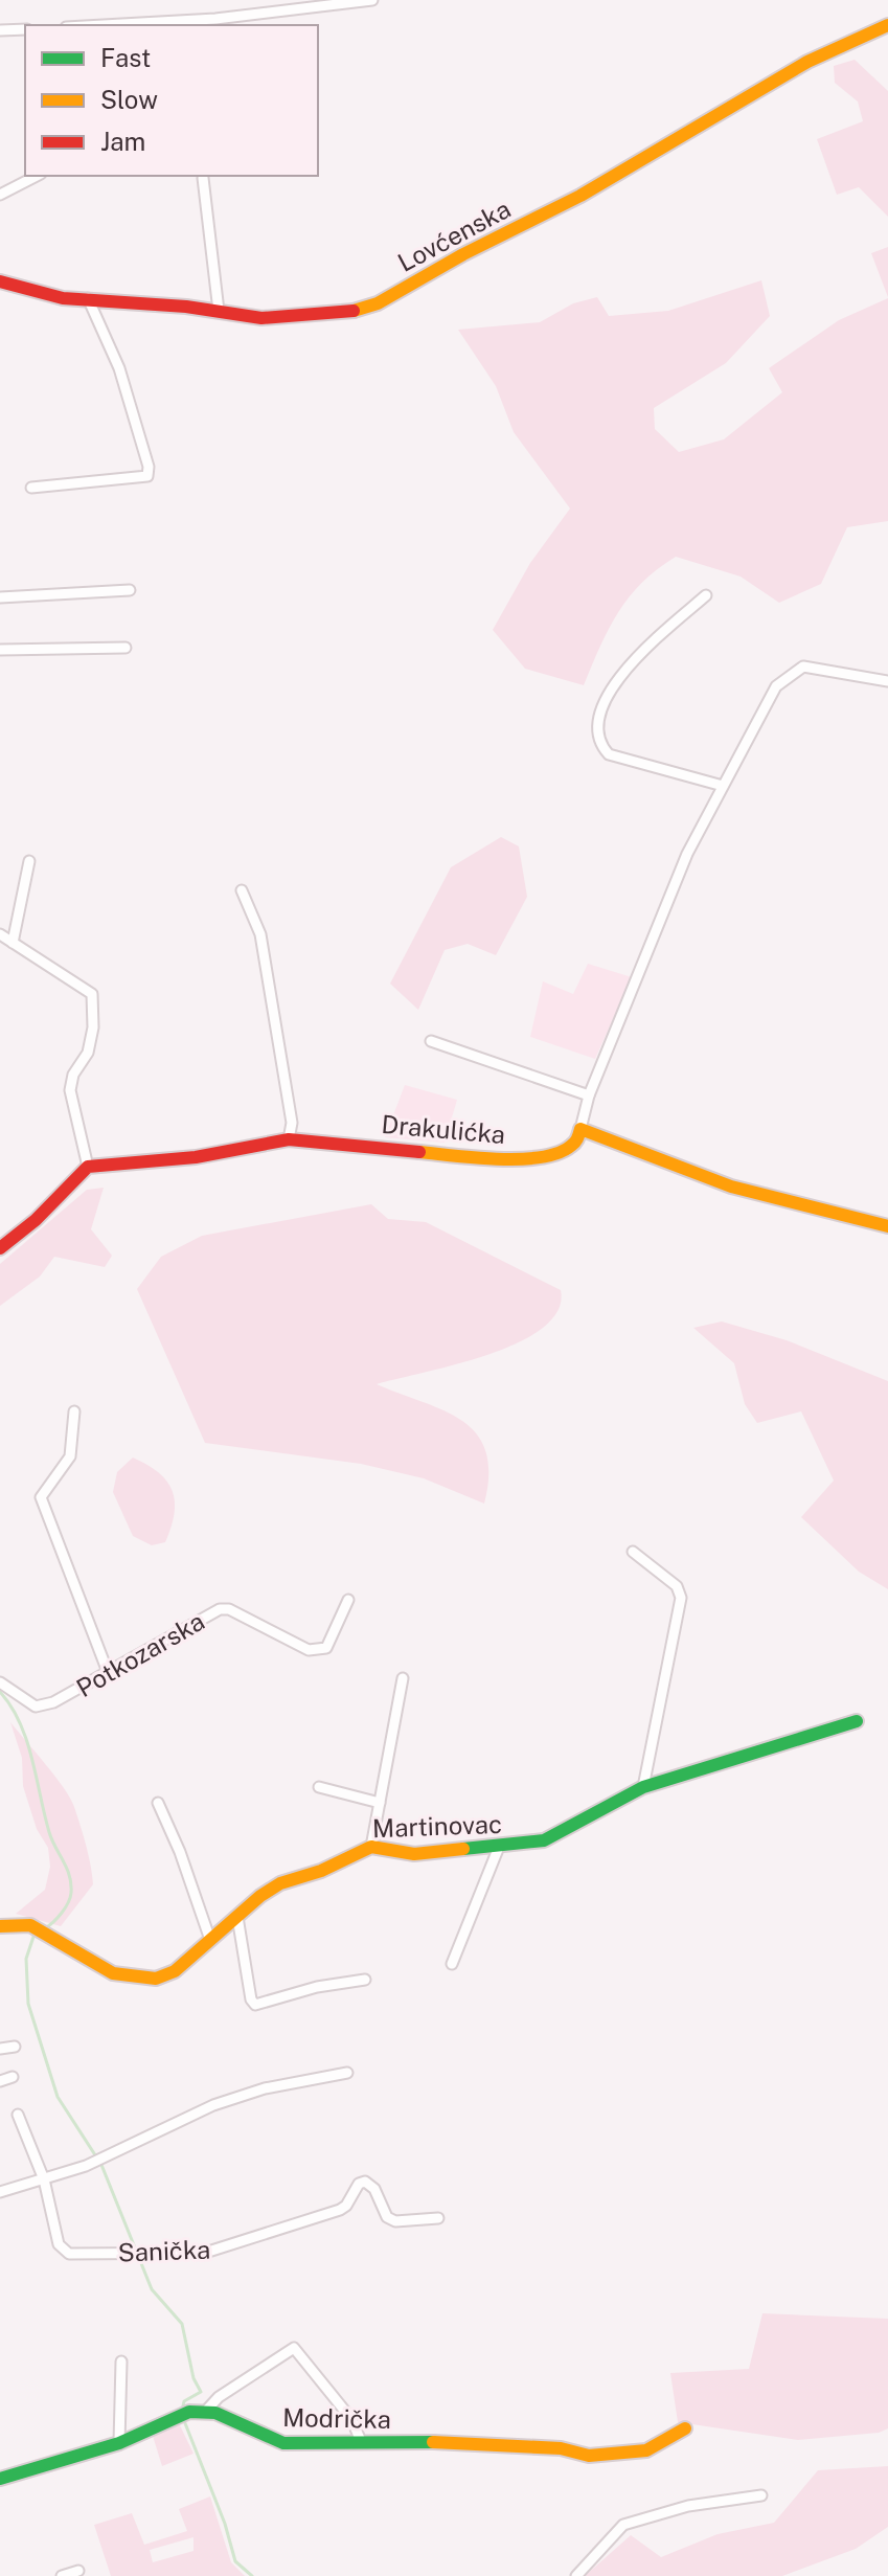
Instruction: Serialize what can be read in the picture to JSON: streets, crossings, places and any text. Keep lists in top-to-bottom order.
{
  "streets": {
    "street": [
      "Lovćenska",
      "Drakulićka",
      "Potkozarska",
      "Martinovac",
      "Sanička",
      "Modrička"
    ]
  },
  "legend": ["Fast", "Slow", "Jam"]
}
